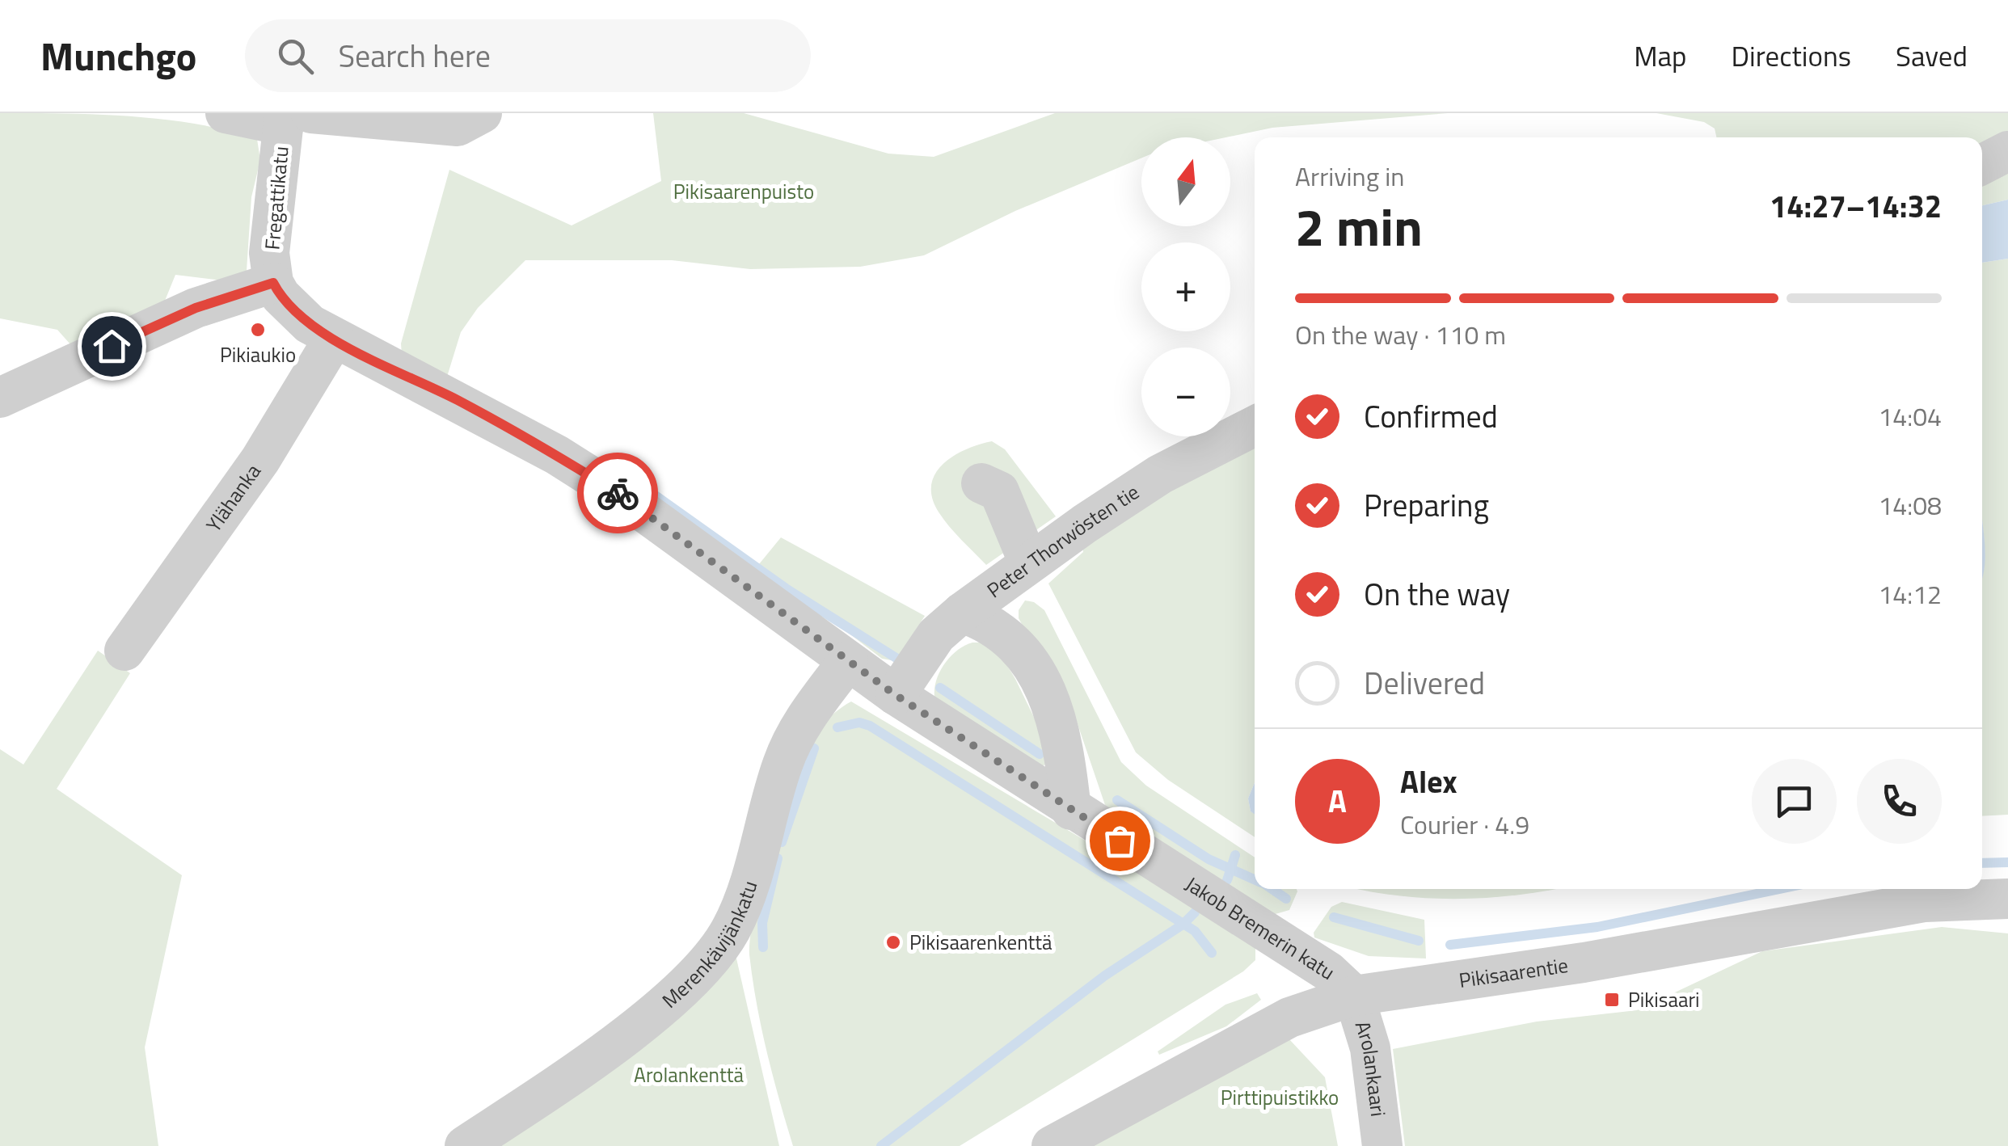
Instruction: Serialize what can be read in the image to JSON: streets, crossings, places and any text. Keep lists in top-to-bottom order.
{
  "streets": {
    "street": [
      "Fregattikatu",
      "Ylähanka",
      "Peter Thorwösten tie",
      "Jakob Bremerin katu",
      "Merenkävijänkatu",
      "Pikisaarentie",
      "Arolankaari"
    ]
  },
  "crossings": [
    ["Fregattikatu", "Jakob Bremerin katu"],
    ["Ylähanka", "Jakob Bremerin katu"],
    ["Peter Thorwösten tie", "Jakob Bremerin katu"],
    ["Jakob Bremerin katu", "Merenkävijänkatu"],
    ["Jakob Bremerin katu", "Pikisaarentie"],
    ["Jakob Bremerin katu", "Arolankaari"],
    ["Pikisaarentie", "Arolankaari"]
  ],
  "parks": ["Pikisaarenpuisto", "Arolankenttä", "Pirttipuistikko"],
  "places": {
    "other": ["Pikiaukio", "Pikisaarenkenttä"],
    "transit": ["Pikisaari"]
  },
  "north": "top",
  "page": {
    "header": "Munchgo",
    "search": "Search here",
    "nav": ["Map", "Directions", "Saved"],
    "map_buttons": ["+", "−"],
    "heading": ["2 min", "Arriving in", "14:27–14:32"],
    "panel": ["Alex", "Courier · 4.9"],
    "bar": "On the way · 110 m",
    "list": [
      ["Confirmed", "14:04"],
      ["Preparing", "14:08"],
      ["On the way", "14:12"],
      "Delivered"
    ],
    "round": "A"
  }
}
